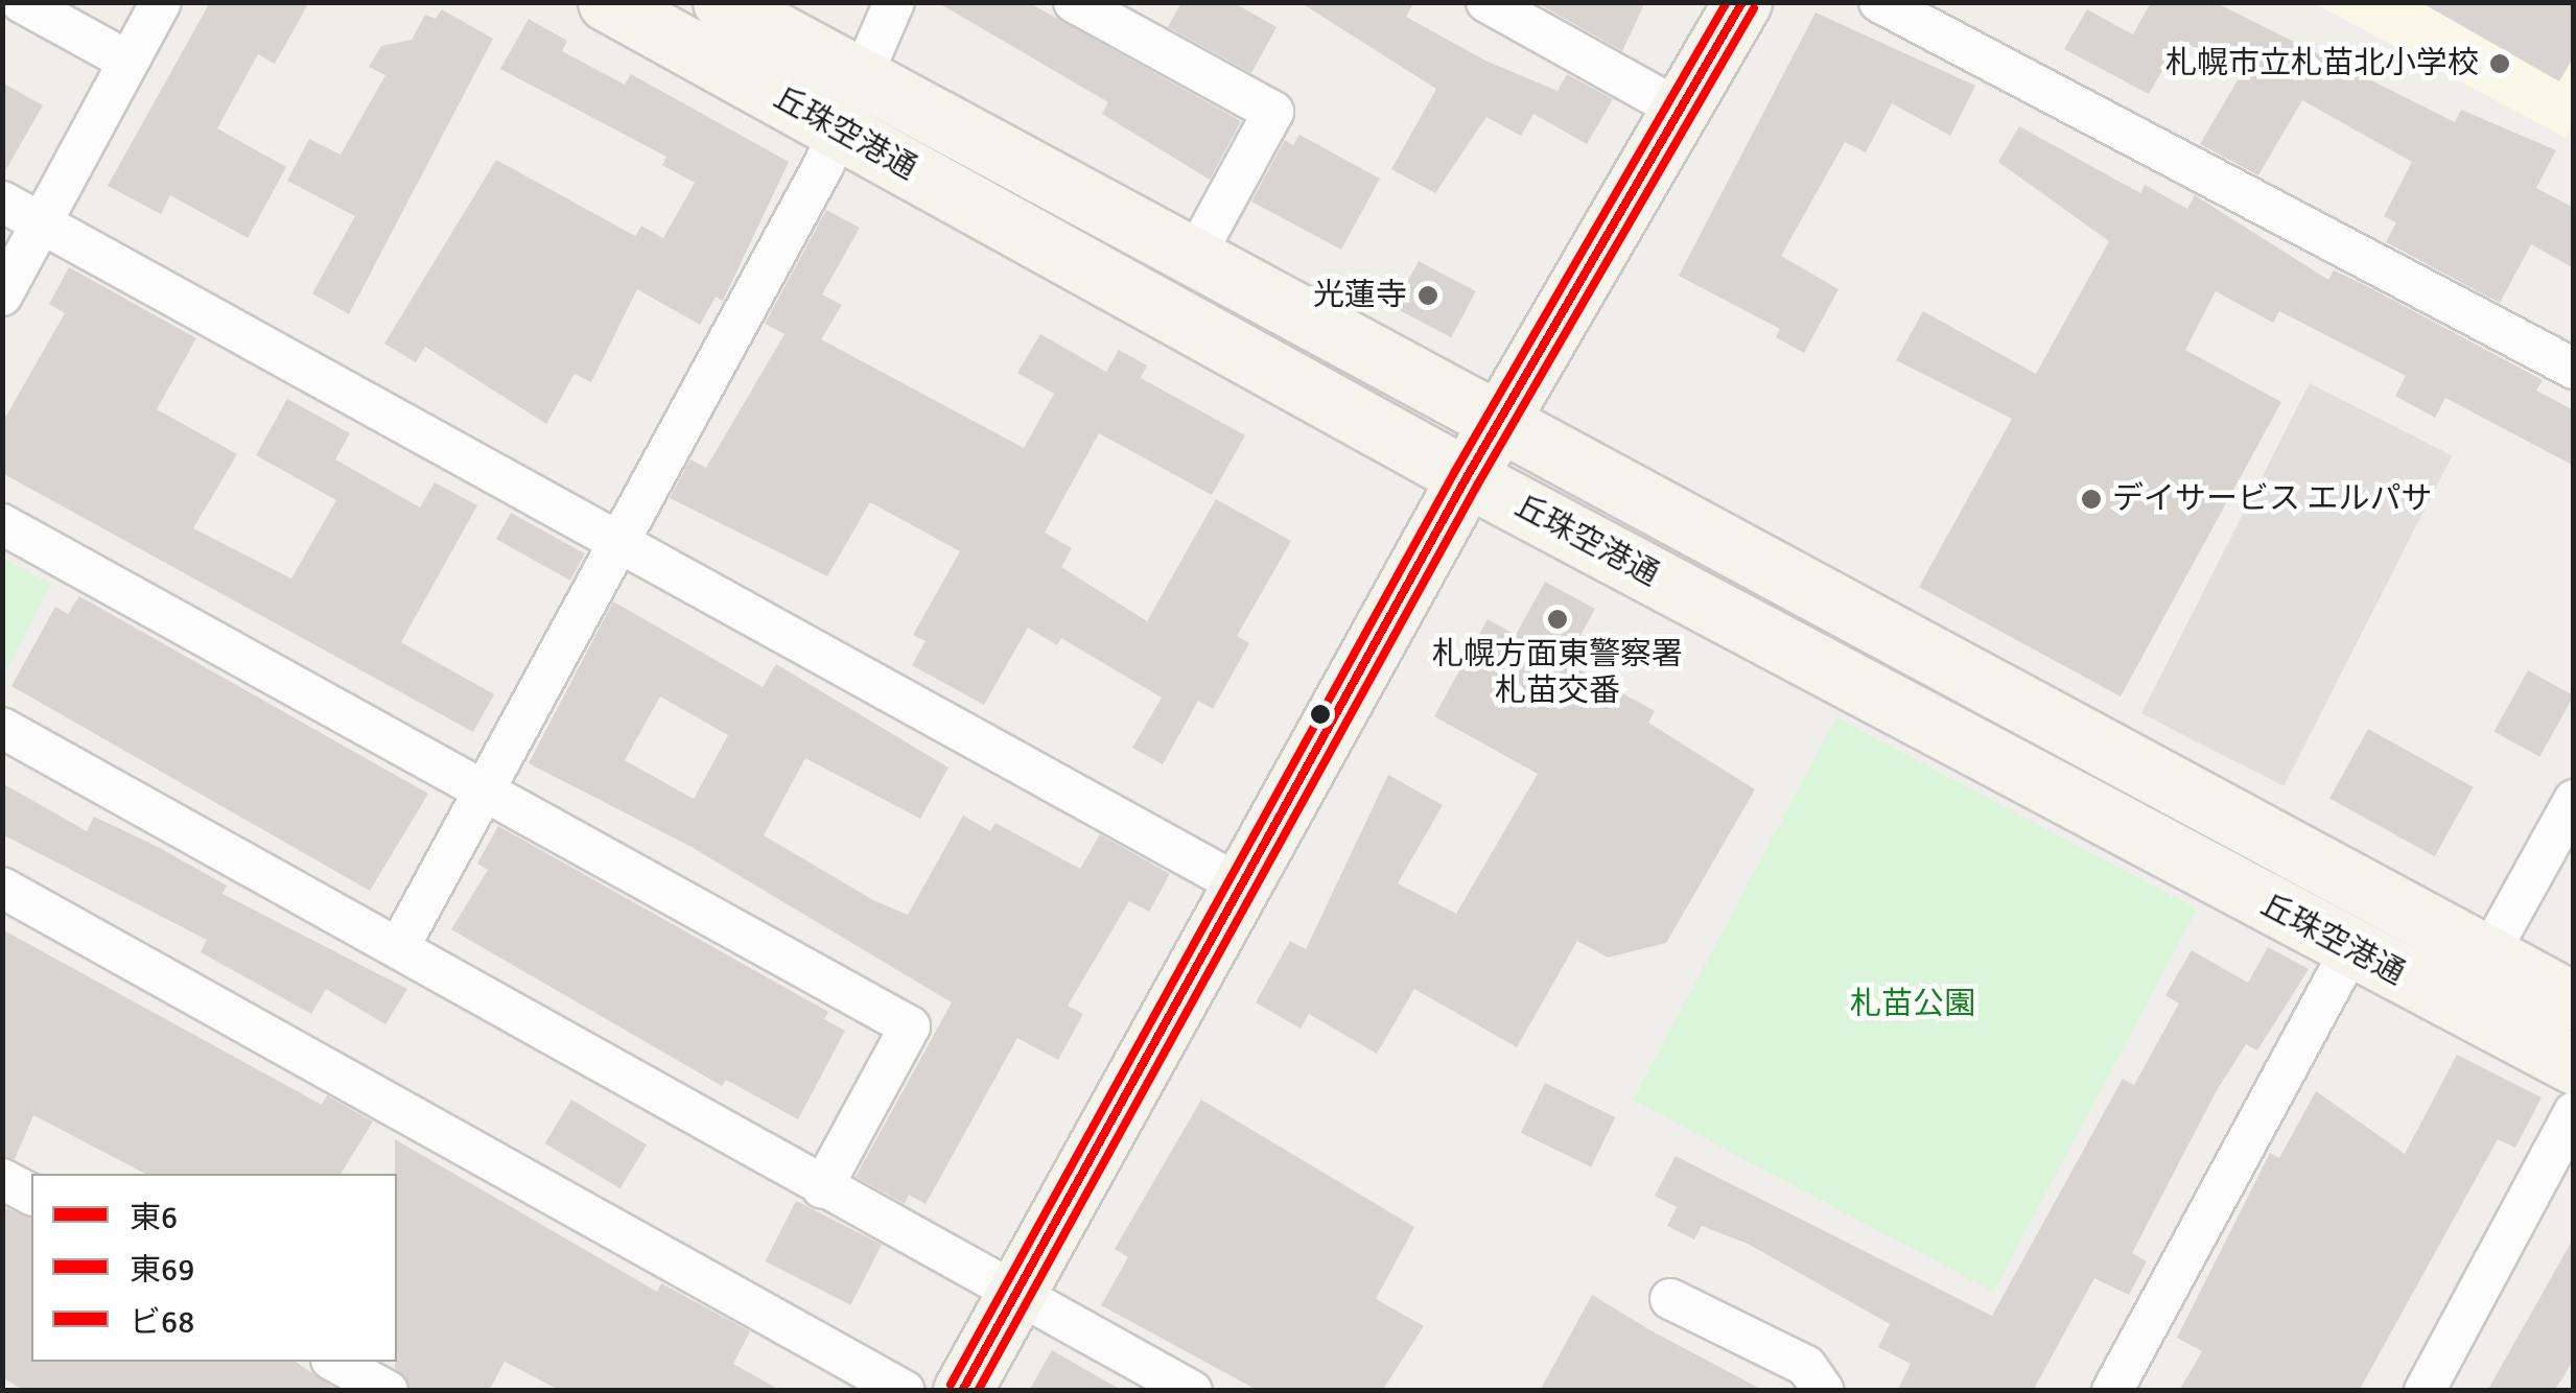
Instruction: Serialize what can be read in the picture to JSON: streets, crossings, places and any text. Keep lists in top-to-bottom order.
{
  "streets": {
    "main road": ["丘珠空港通"]
  },
  "parks": ["札苗公園"],
  "places": [
    "札幌市立札苗北小学校",
    "光蓮寺",
    "デイサービス エルパサ",
    "札幌方面東警察署 札苗交番"
  ],
  "lines": ["transit line 東6", "transit line ビ68", "transit line 東69"],
  "legend": ["東6", "東69", "ビ68"]
}
